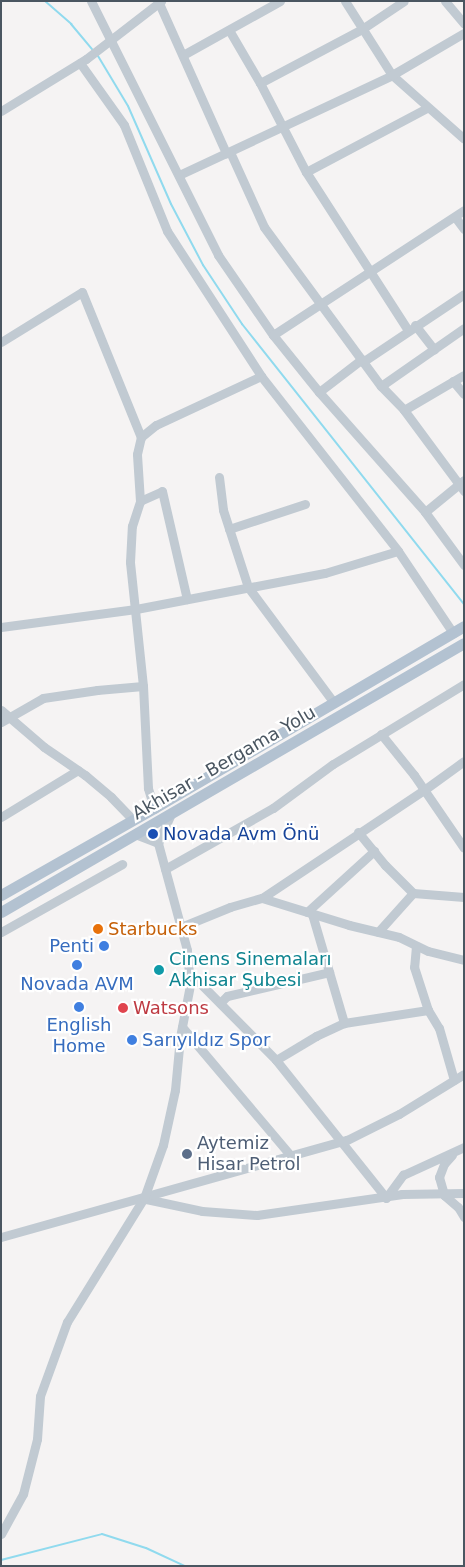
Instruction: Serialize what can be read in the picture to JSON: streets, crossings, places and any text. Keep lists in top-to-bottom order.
{
  "streets": {
    "main road": ["Akhisar - Bergama Yolu"]
  },
  "places": [
    "Novada Avm Önü",
    "Starbucks",
    "Penti",
    "Novada AVM",
    "Cinens Sinemaları Akhisar Şubesi",
    "English Home",
    "Watsons",
    "Sarıyıldız Spor",
    "Aytemiz Hisar Petrol"
  ]
}
